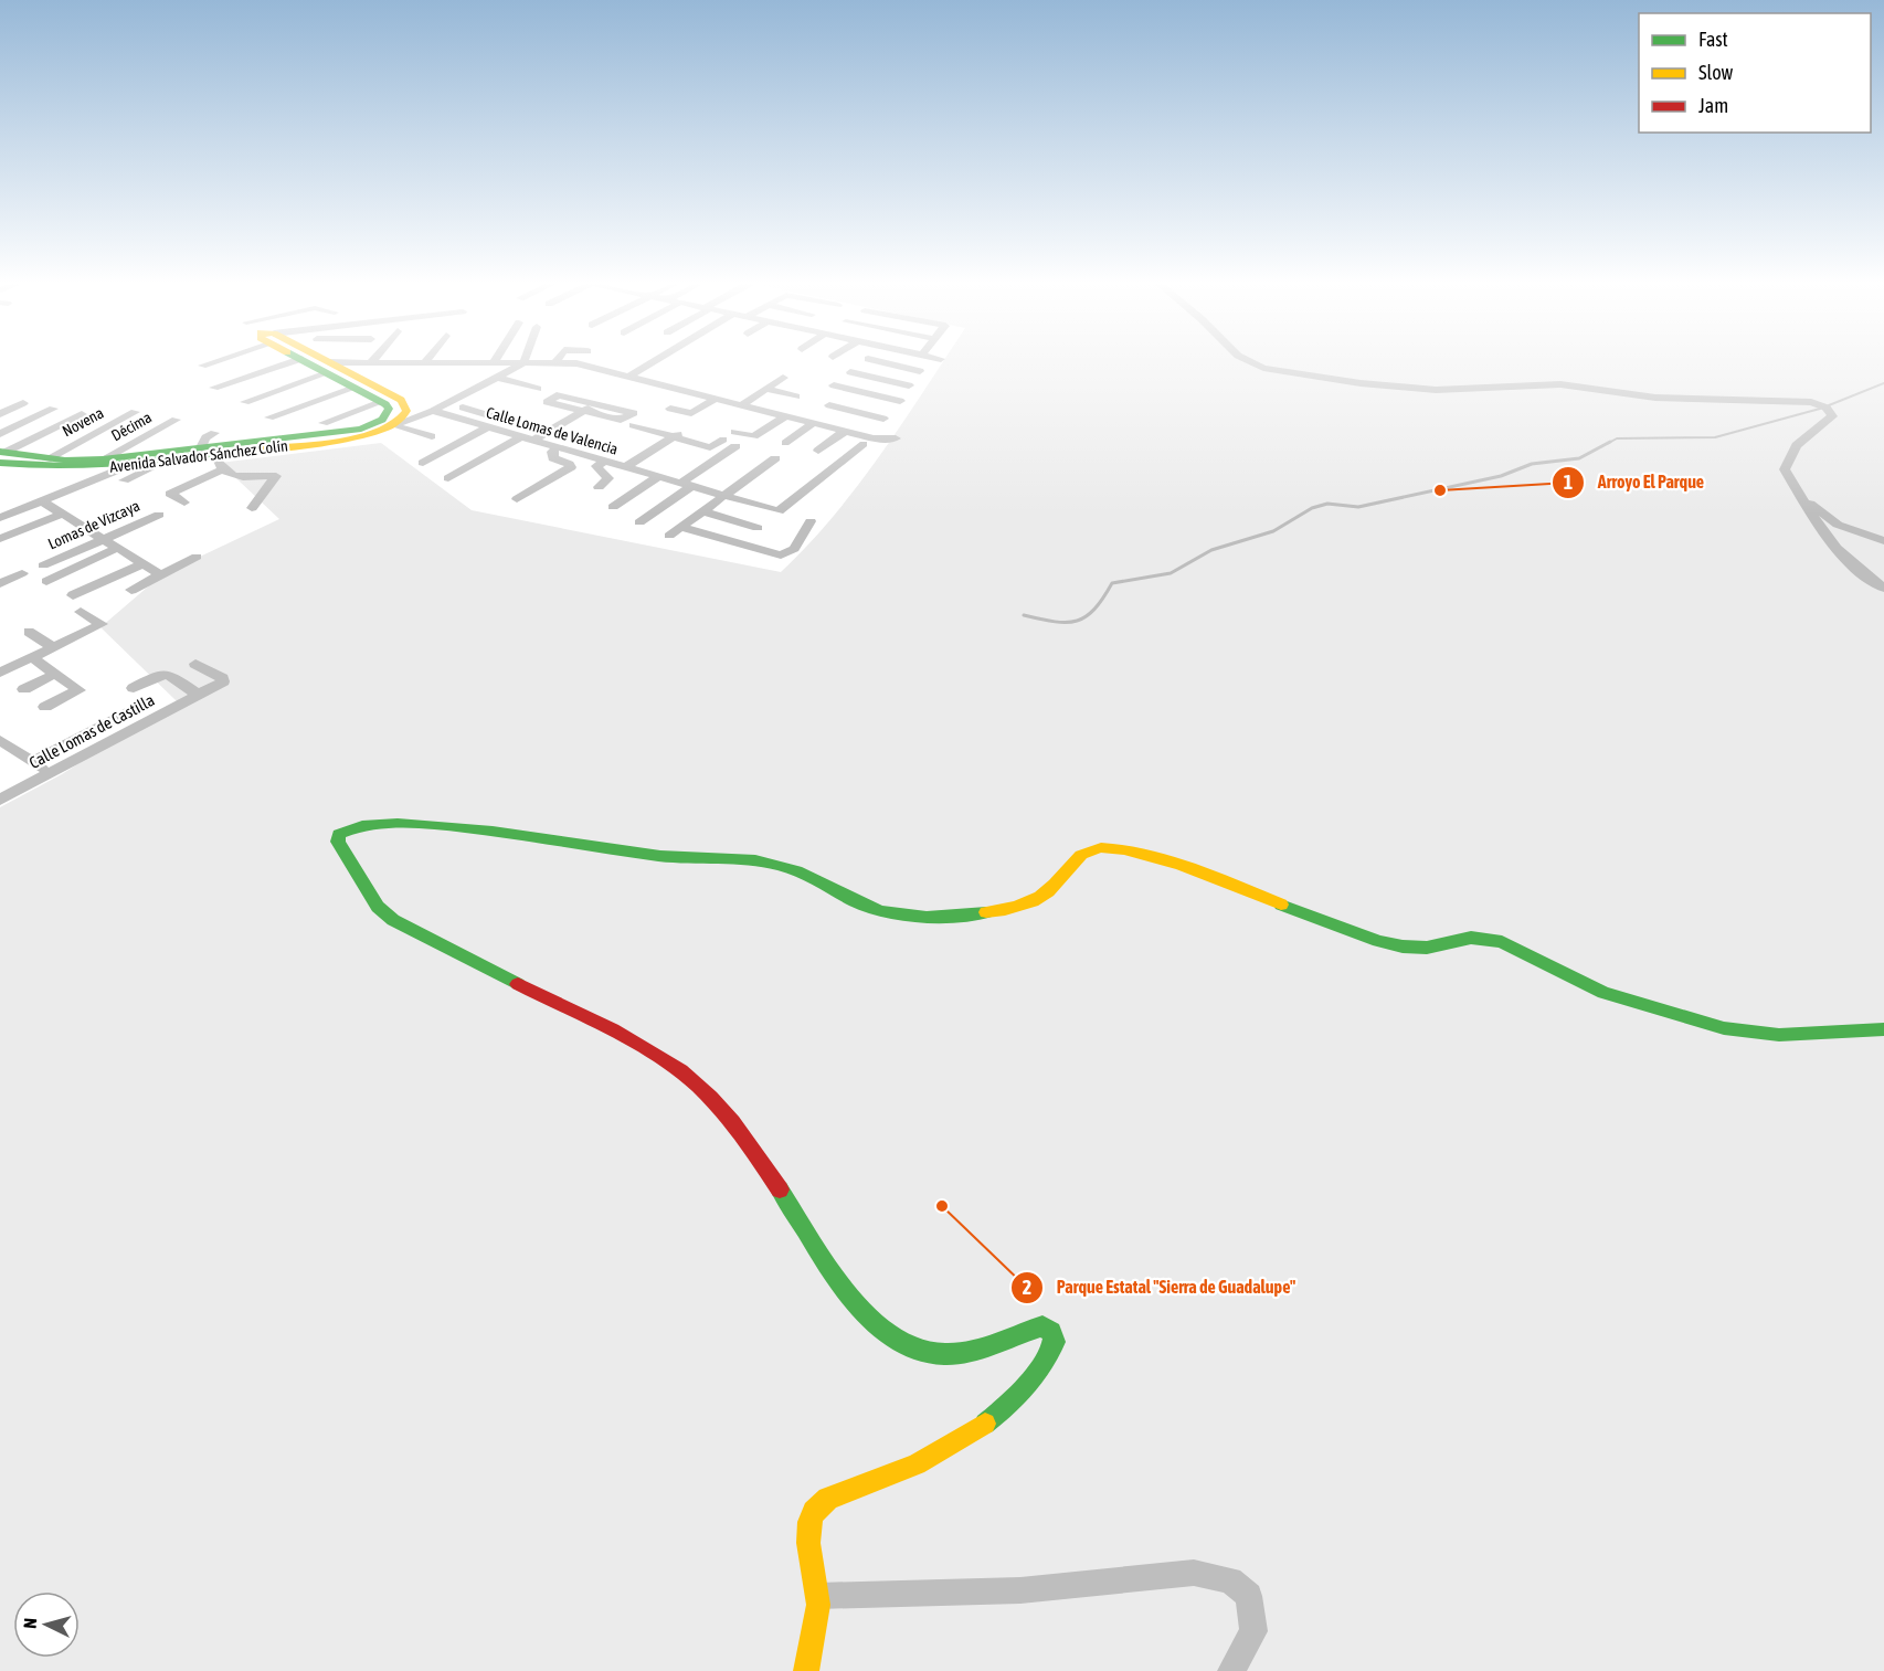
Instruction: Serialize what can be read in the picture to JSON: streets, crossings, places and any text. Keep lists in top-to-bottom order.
{
  "streets": {
    "street": [
      "Novena",
      "Décima",
      "Calle Lomas de Valencia",
      "Avenida Salvador Sánchez Colín",
      "Lomas de Vizcaya",
      "Calle Lomas de Castilla"
    ]
  },
  "crossings": [
    ["Novena", "Avenida Salvador Sánchez Colín"],
    ["Décima", "Avenida Salvador Sánchez Colín"]
  ],
  "places": ["Arroyo El Parque", "Parque Estatal \"Sierra de Guadalupe\""],
  "legend": ["Fast", "Slow", "Jam"],
  "north": "left"
}
